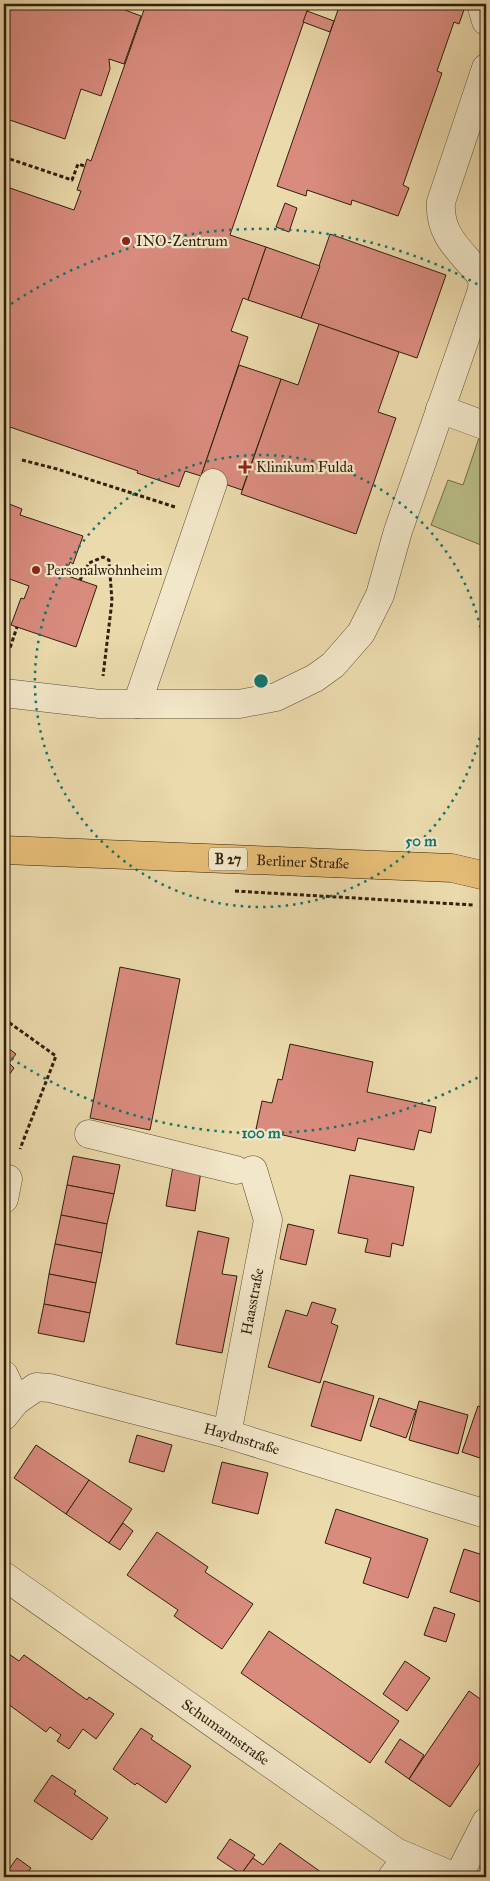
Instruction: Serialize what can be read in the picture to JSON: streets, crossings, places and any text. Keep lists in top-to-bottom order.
{
  "streets": {
    "highway": ["B 27", "Berliner Straße"],
    "street": ["Haasstraße", "Haydnstraße", "Schumannstraße"]
  },
  "crossings": [
    ["Haasstraße", "Haydnstraße"]
  ],
  "places": {
    "other": ["INO-Zentrum", "Personalwohnheim"],
    "health": ["Klinikum Fulda"]
  },
  "rings": ["50 m", "100 m"]
}
